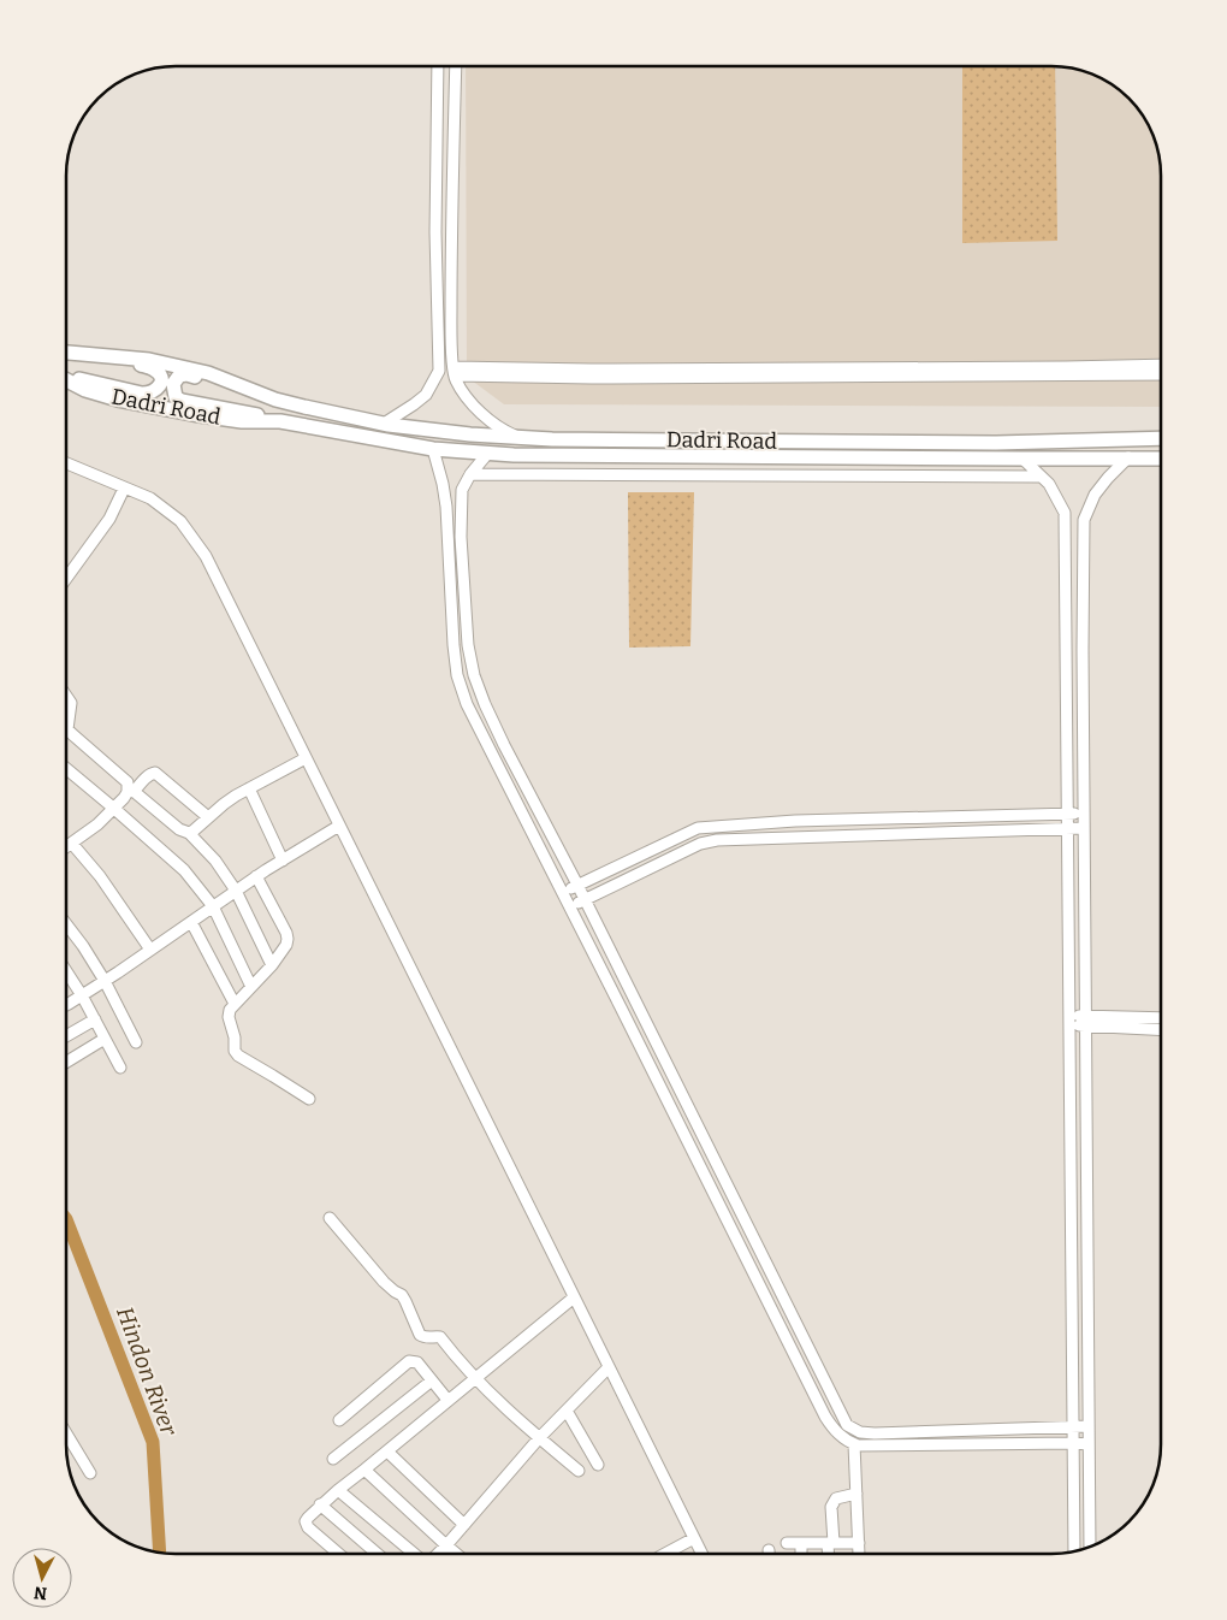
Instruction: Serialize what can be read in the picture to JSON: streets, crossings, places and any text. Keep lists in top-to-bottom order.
{
  "streets": {
    "main road": ["Dadri Road"]
  },
  "water": ["Hindon River"],
  "north": "bottom"
}
